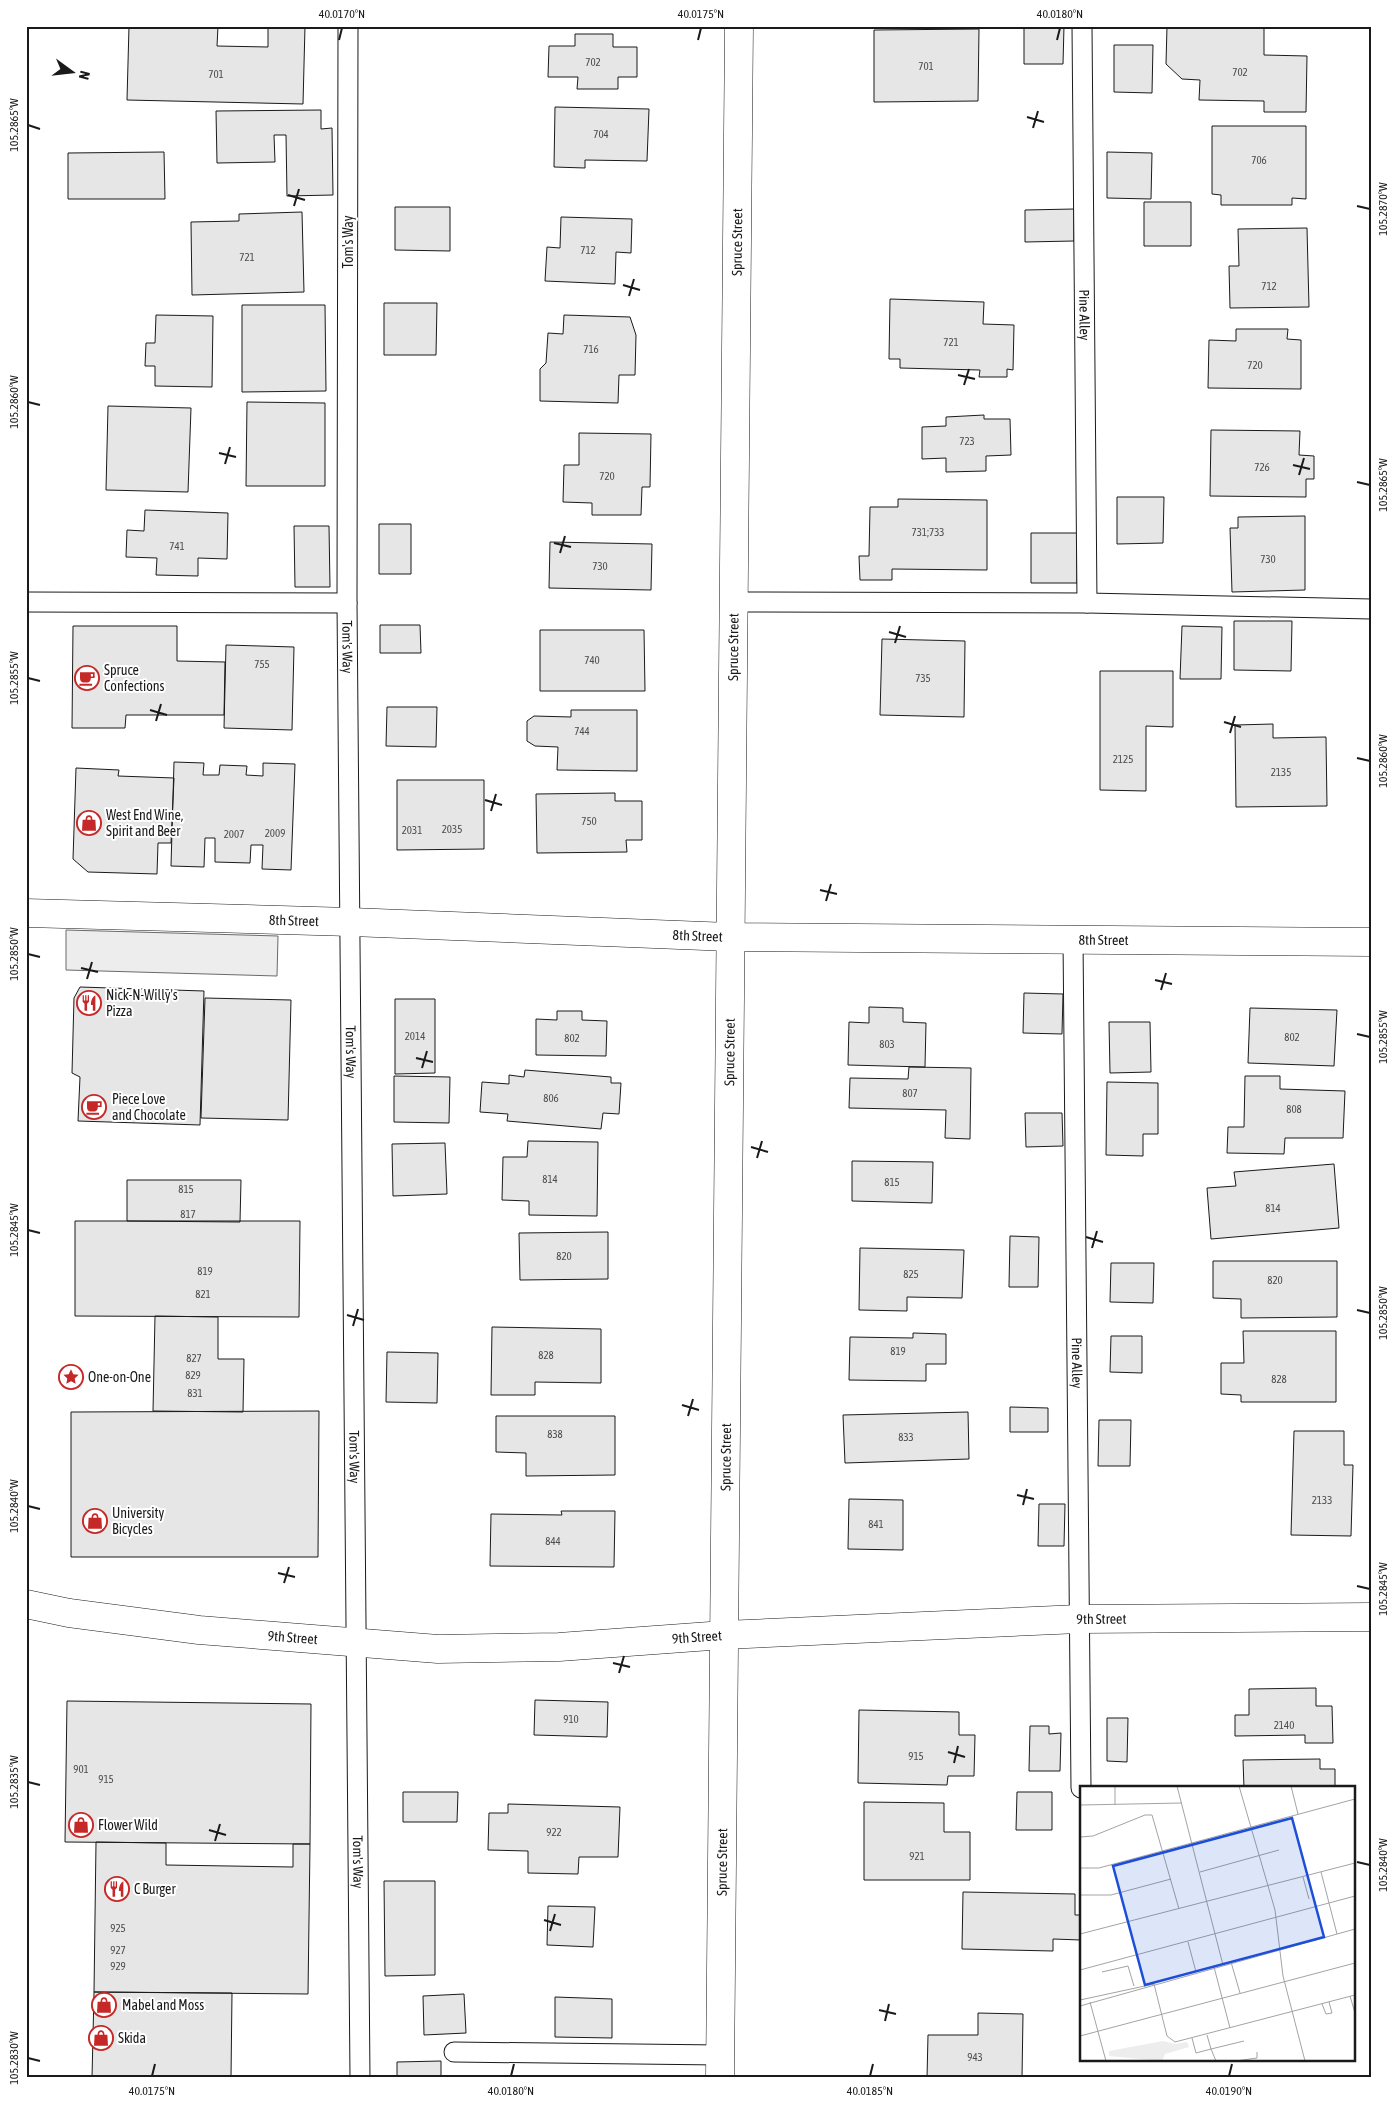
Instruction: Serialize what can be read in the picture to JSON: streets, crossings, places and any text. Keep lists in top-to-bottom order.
{
  "streets": {
    "street": ["Spruce Street", "8th Street", "9th Street"],
    "lane": ["Tom's Way", "Pine Alley"]
  },
  "crossings": [
    ["Tom's Way", "8th Street"],
    ["Tom's Way", "9th Street"],
    ["Spruce Street", "8th Street"],
    ["Spruce Street", "9th Street"],
    ["Pine Alley", "8th Street"],
    ["Pine Alley", "9th Street"]
  ],
  "places": {
    "cafe": ["Spruce Confections", "Piece Love and Chocolate"],
    "shop": [
      "West End Wine, Spirit and Beer",
      "University Bicycles",
      "Flower Wild",
      "Mabel and Moss",
      "Skida"
    ],
    "restaurant": ["Nick-N-Willy's Pizza", "C Burger"],
    "place": ["One-on-One"]
  },
  "house_numbers": [
    "702",
    "701",
    "702",
    "701",
    "704",
    "706",
    "712",
    "721",
    "712",
    "721",
    "716",
    "720",
    "723",
    "726",
    "720",
    "731;733",
    "741",
    "730",
    "730",
    "740",
    "755",
    "735",
    "744",
    "2125",
    "2135",
    "750",
    "2035",
    "2031",
    "2009",
    "2007",
    "2014",
    "802",
    "802",
    "803",
    "807",
    "806",
    "808",
    "814",
    "815",
    "815",
    "814",
    "817",
    "820",
    "819",
    "825",
    "820",
    "821",
    "819",
    "828",
    "827",
    "829",
    "828",
    "831",
    "838",
    "833",
    "2133",
    "841",
    "844",
    "910",
    "2140",
    "915",
    "901",
    "915",
    "922",
    "921",
    "925",
    "927",
    "929",
    "943"
  ],
  "north": "right",
  "coordinates": [
    "40.0170°N",
    "40.0175°N",
    "40.0180°N",
    "105.2865°W",
    "105.2870°W",
    "105.2860°W",
    "105.2855°W",
    "105.2850°W",
    "105.2845°W",
    "105.2840°W",
    "105.2835°W",
    "105.2830°W",
    "40.0185°N",
    "40.0190°N"
  ]
}
